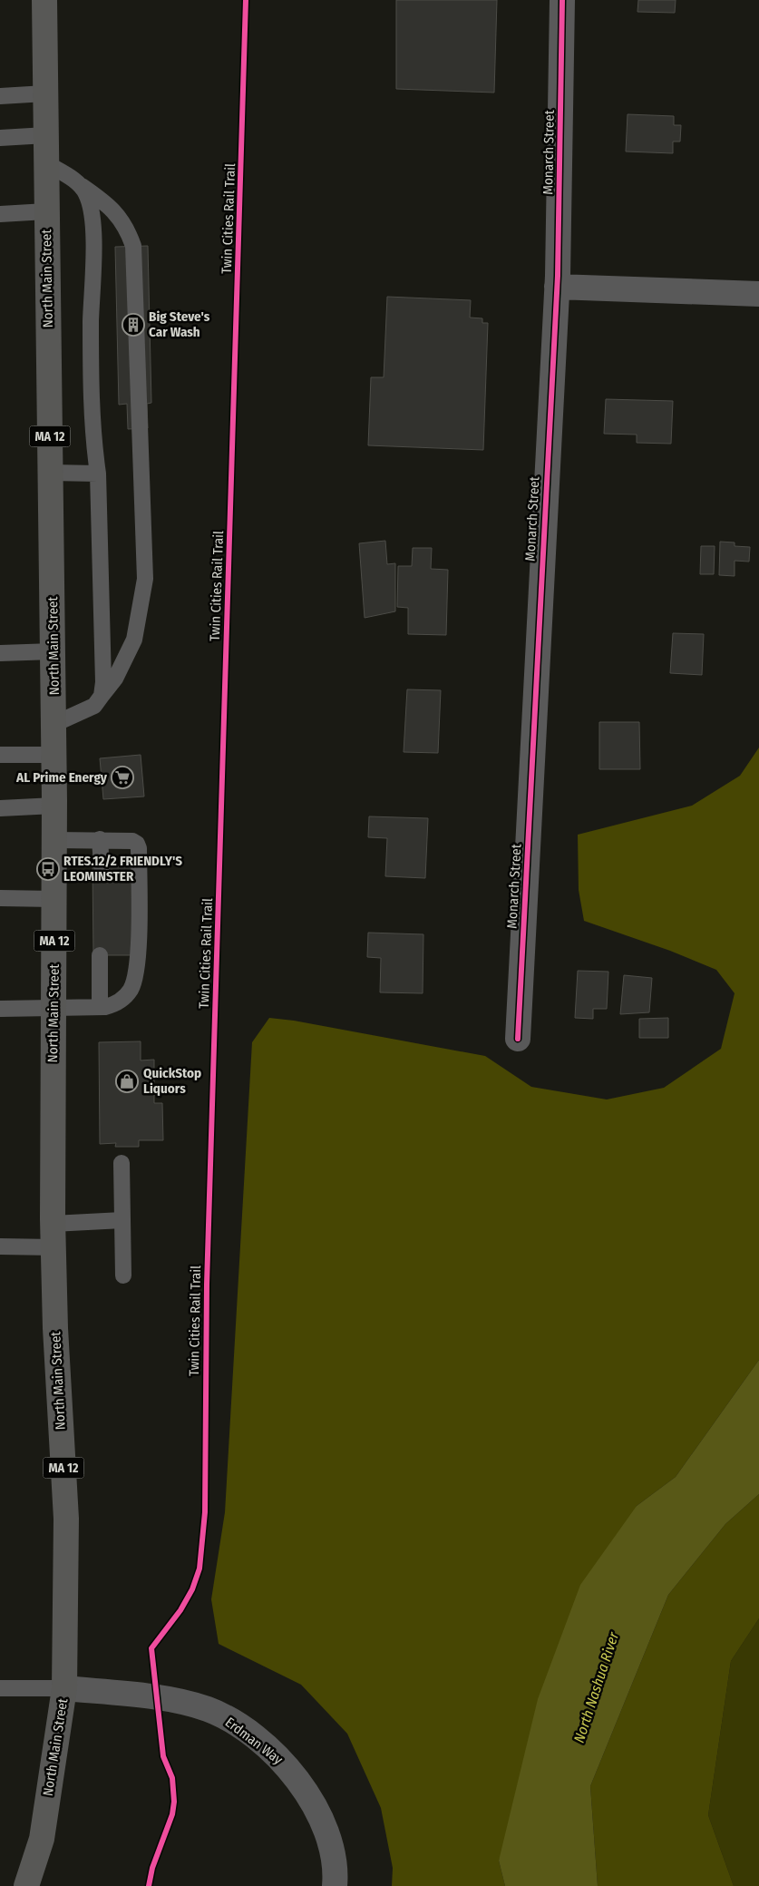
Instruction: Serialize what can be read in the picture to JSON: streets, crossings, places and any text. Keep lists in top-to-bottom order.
{
  "streets": {
    "highway": ["North Main Street", "MA 12"],
    "street": ["Monarch Street", "Erdman Way"],
    "cycle path": ["Twin Cities Rail Trail"]
  },
  "crossings": [
    ["North Main Street", "Erdman Way"]
  ],
  "water": ["North Nashua River"],
  "places": {
    "building": ["Big Steve's Car Wash"],
    "supermarket": ["AL Prime Energy"],
    "bus stop": ["RTES.12/2 FRIENDLY'S LEOMINSTER"],
    "shop": ["QuickStop Liquors"]
  }
}
